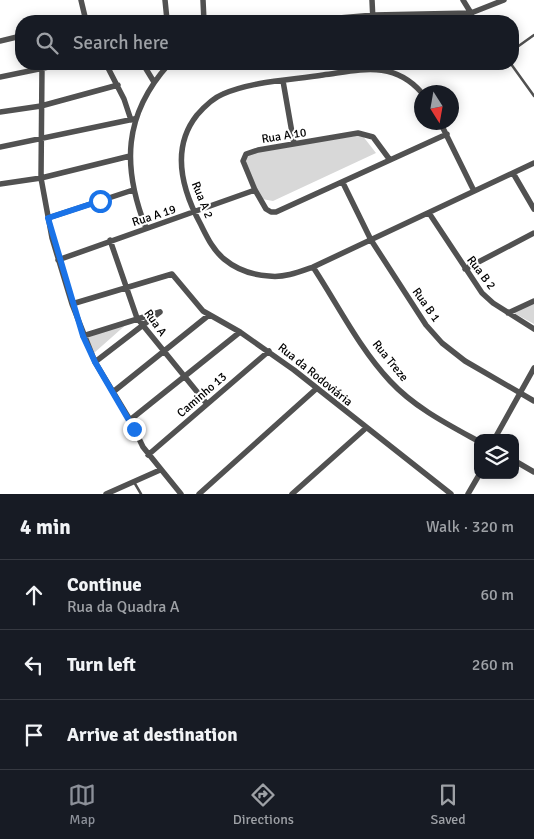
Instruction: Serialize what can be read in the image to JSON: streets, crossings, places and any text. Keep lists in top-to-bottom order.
{
  "streets": {
    "street": [
      "Rua A 10",
      "Rua A 2",
      "Rua A 19",
      "Rua B 2",
      "Rua B 1",
      "Rua A",
      "Rua Treze",
      "Rua da Rodoviária",
      "Caminho 13"
    ]
  },
  "crossings": [
    ["Rua A 10", "Rua A 19"],
    ["Rua A 10", "Rua B 1"],
    ["Rua A 2", "Rua A 19"],
    ["Rua A 2", "Rua B 2"],
    ["Rua A 2", "Rua B 1"],
    ["Rua A 2", "Rua Treze"],
    ["Rua A 19", "Rua A"],
    ["Rua A", "Rua da Rodoviária"],
    ["Rua A", "Caminho 13"],
    ["Rua da Rodoviária", "Caminho 13"]
  ],
  "north": "bottom",
  "page": {
    "search": "Search here",
    "heading": ["4 min", "Walk · 320 m"],
    "list": [
      ["Continue", "Rua da Quadra A", "60 m"],
      ["Turn left", "260 m"],
      "Arrive at destination"
    ],
    "nav": ["Map", "Directions", "Saved"]
  }
}
